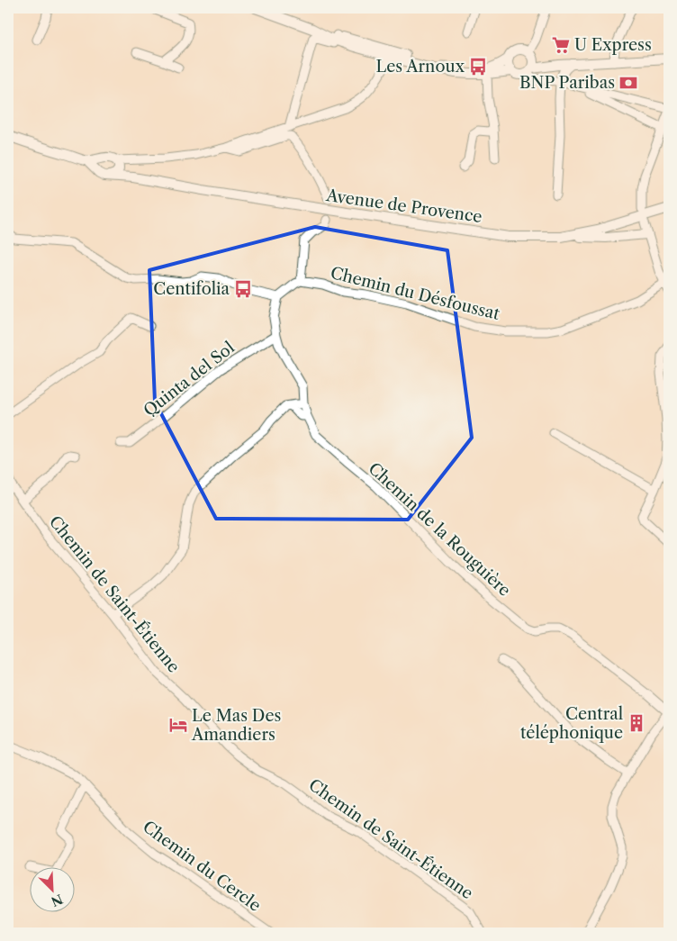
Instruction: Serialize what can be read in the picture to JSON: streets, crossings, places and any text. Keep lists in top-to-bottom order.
{
  "streets": {
    "main road": ["Avenue de Provence"],
    "street": [
      "Chemin du Désfoussat",
      "Quinta del Sol",
      "Chemin de la Rouguière",
      "Chemin de Saint-Étienne",
      "Chemin du Cercle"
    ]
  },
  "crossings": [
    ["Quinta del Sol", "Chemin de la Rouguière"]
  ],
  "places": {
    "supermarket": ["U Express"],
    "bus stop": ["Les Arnoux", "Centifolia"],
    "bank": ["BNP Paribas"],
    "building": ["Central téléphonique"],
    "hotel": ["Le Mas Des Amandiers"]
  },
  "north": "bottom right"
}
